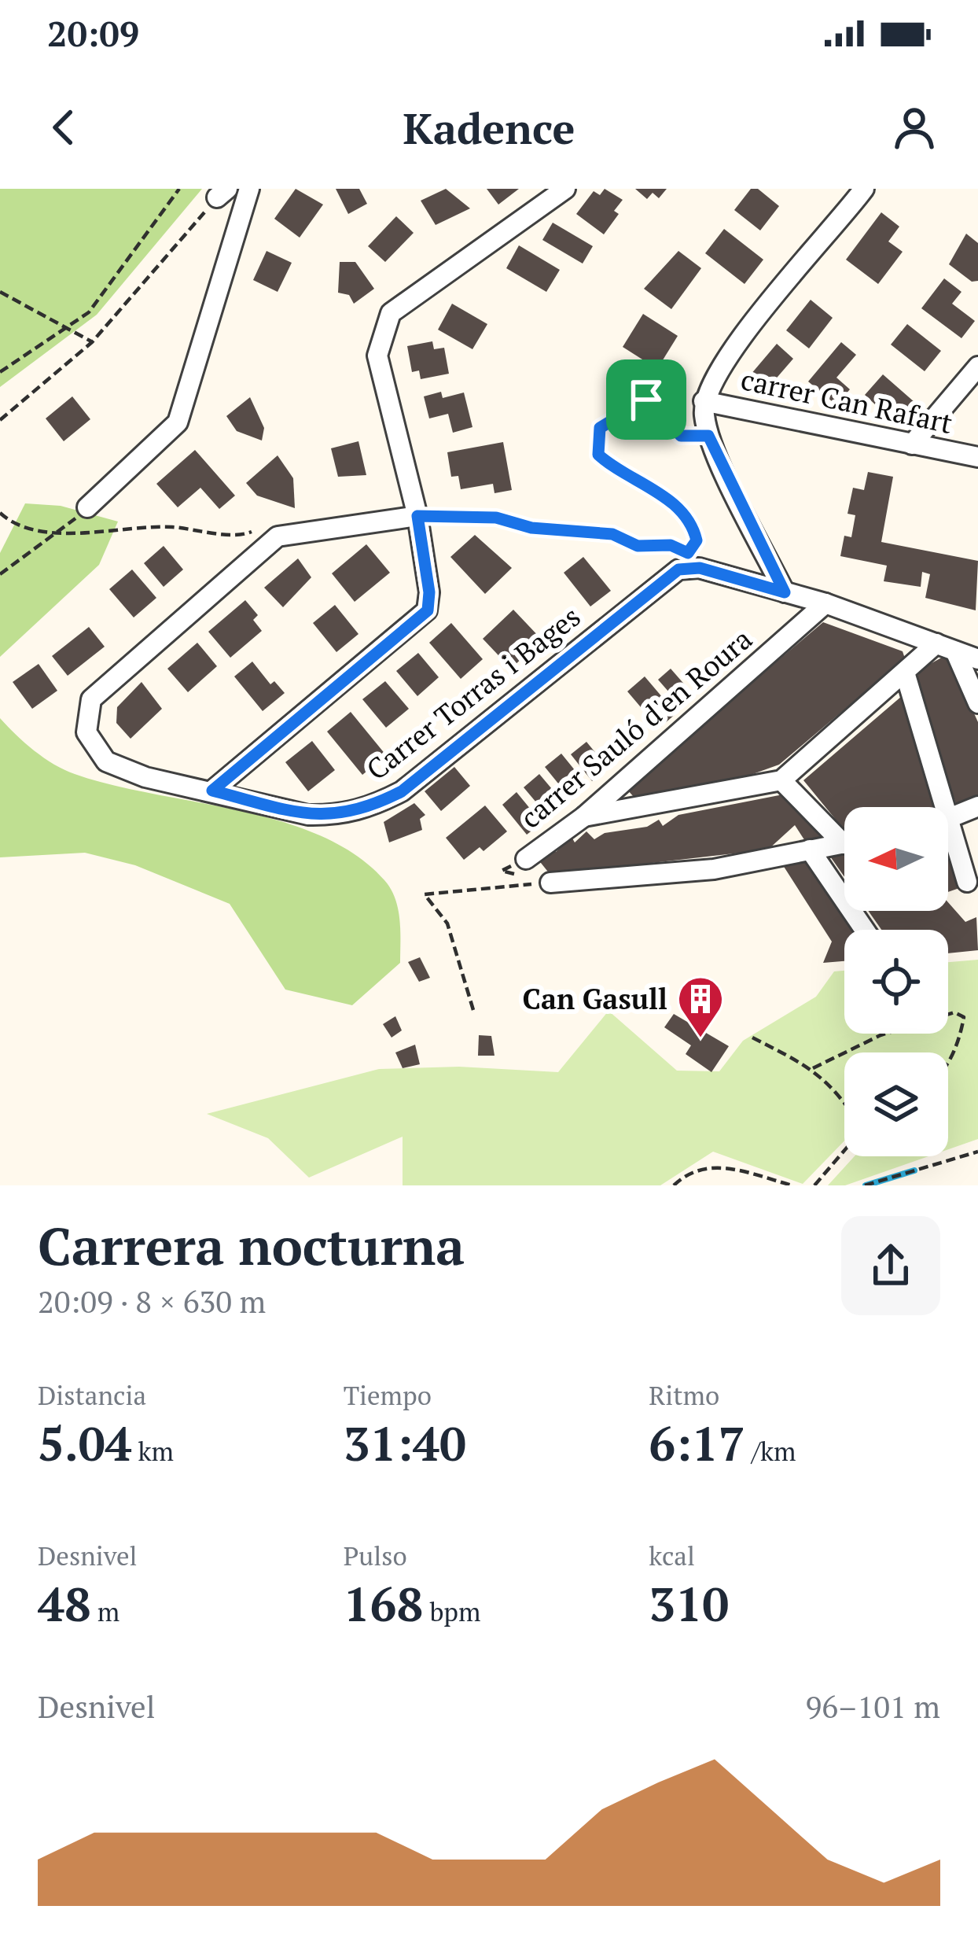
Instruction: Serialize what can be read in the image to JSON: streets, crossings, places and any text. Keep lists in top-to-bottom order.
{
  "streets": {
    "street": ["carrer Can Rafart", "Carrer Torras i Bages", "carrer Sauló d'en Roura"]
  },
  "places": {
    "building": ["Can Gasull"]
  },
  "north": "left",
  "page": {
    "status": "20:09",
    "header": "Kadence",
    "heading": ["Carrera nocturna", "20:09 · 8 × 630 m"],
    "stats": [
      ["Distancia", "5.04 km"],
      ["Tiempo", "31:40"],
      ["Ritmo", "6:17 /km"],
      ["Desnivel", "48 m"],
      ["Pulso", "168 bpm"],
      ["kcal", "310"]
    ],
    "chart": ["Desnivel", "96–101 m"]
  }
}
